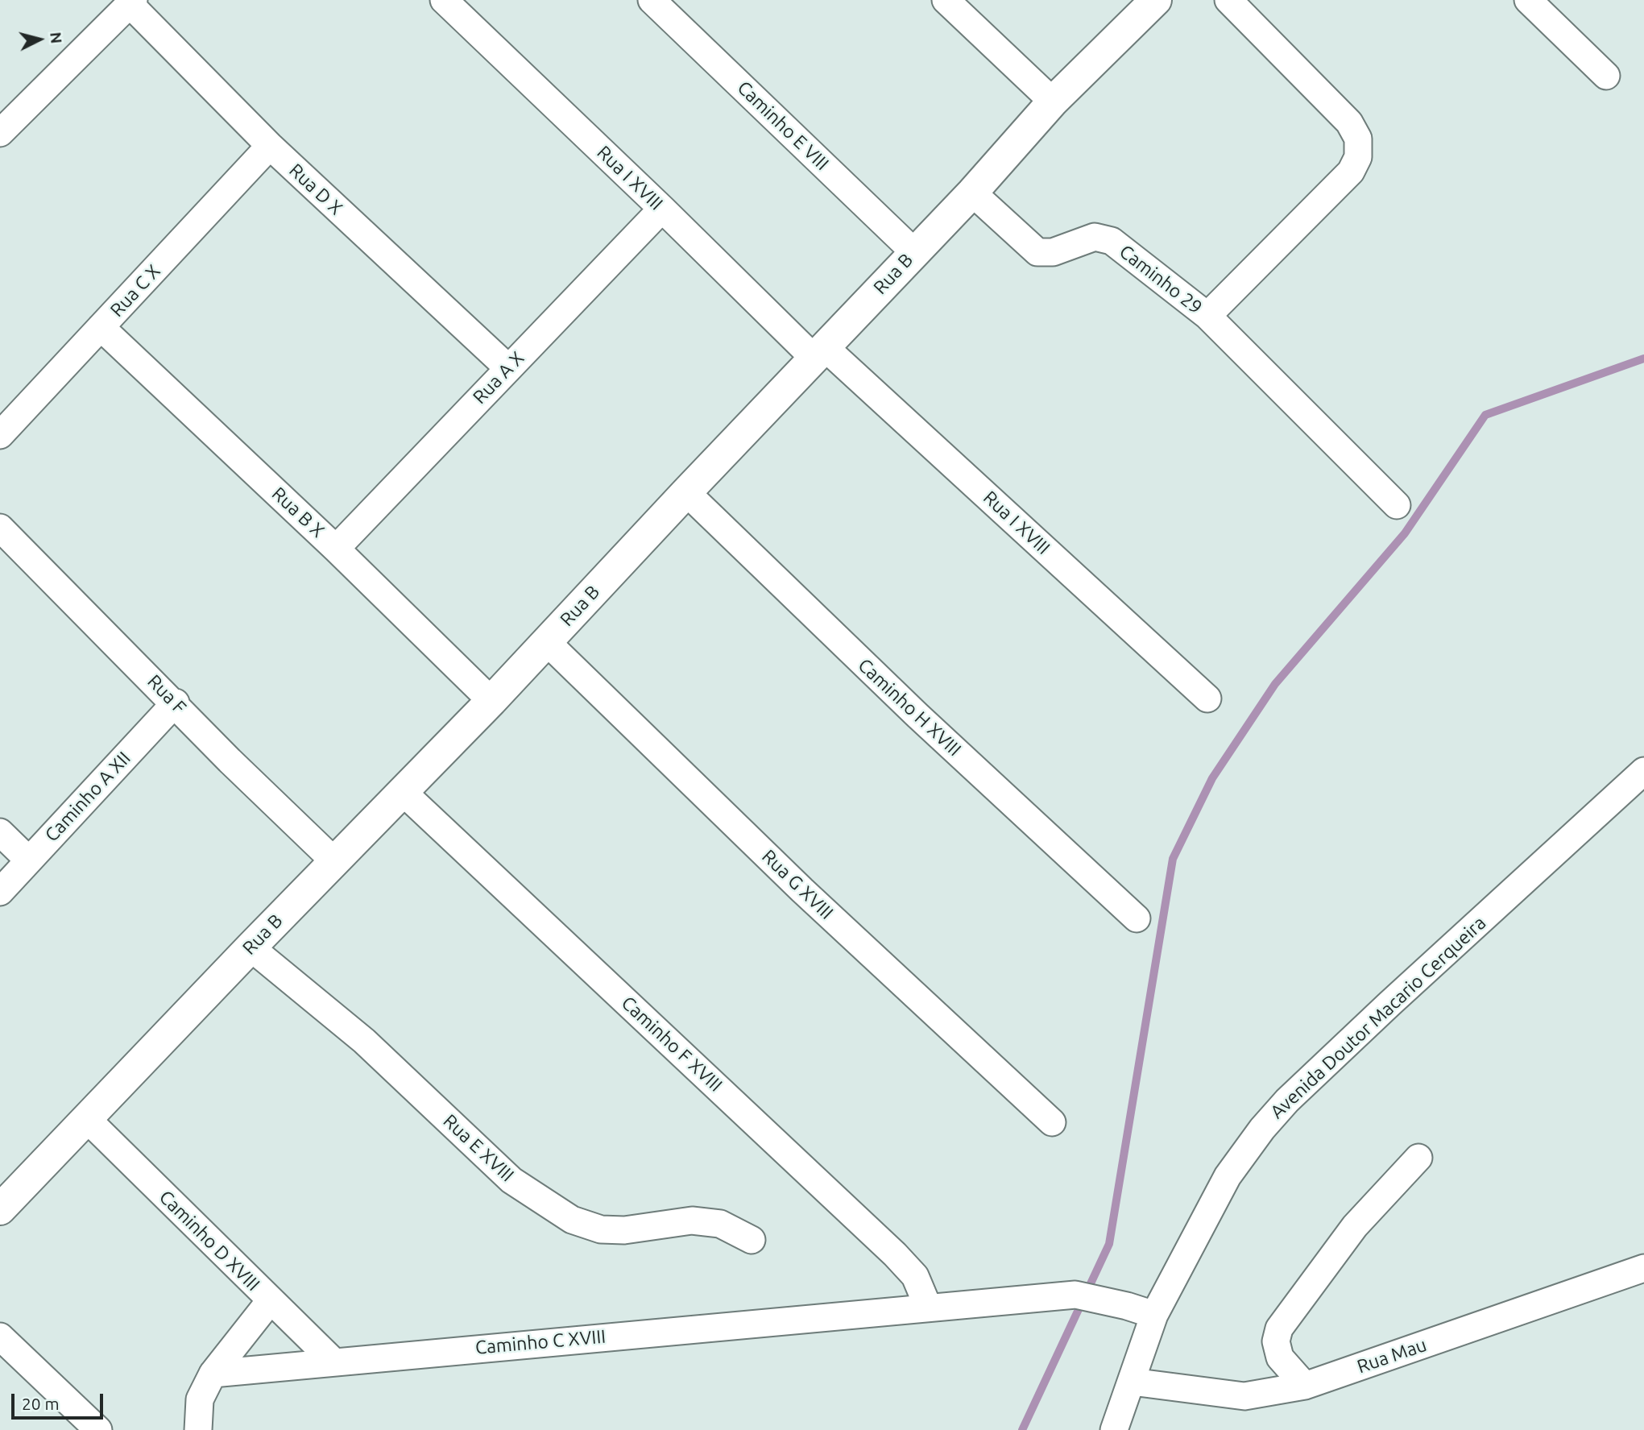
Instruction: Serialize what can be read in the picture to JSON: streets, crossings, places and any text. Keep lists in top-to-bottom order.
{
  "streets": {
    "street": [
      "Caminho E VIII",
      "Rua I XVIII",
      "Rua D X",
      "Rua B",
      "Caminho 29",
      "Rua C X",
      "Rua A X",
      "Rua B X",
      "Rua F",
      "Caminho H XVIII",
      "Caminho A XII",
      "Rua G XVIII",
      "Avenida Doutor Macario Cerqueira",
      "Caminho F XVIII",
      "Rua E XVIII",
      "Caminho D XVIII",
      "Caminho C XVIII",
      "Rua Mau"
    ]
  },
  "crossings": [
    ["Caminho E VIII", "Rua B"],
    ["Rua I XVIII", "Rua B"],
    ["Rua I XVIII", "Rua A X"],
    ["Rua D X", "Rua C X"],
    ["Rua D X", "Rua A X"],
    ["Rua B", "Caminho 29"],
    ["Rua B", "Rua B X"],
    ["Rua B", "Rua F"],
    ["Rua B", "Caminho H XVIII"],
    ["Rua B", "Rua G XVIII"],
    ["Rua B", "Caminho F XVIII"],
    ["Rua B", "Rua E XVIII"],
    ["Rua B", "Caminho D XVIII"],
    ["Rua C X", "Rua B X"],
    ["Rua A X", "Rua B X"],
    ["Rua F", "Caminho A XII"],
    ["Avenida Doutor Macario Cerqueira", "Caminho C XVIII"],
    ["Avenida Doutor Macario Cerqueira", "Rua Mau"],
    ["Caminho F XVIII", "Caminho C XVIII"],
    ["Caminho D XVIII", "Caminho C XVIII"]
  ],
  "scale_bar": "20 m",
  "north": "right"
}
